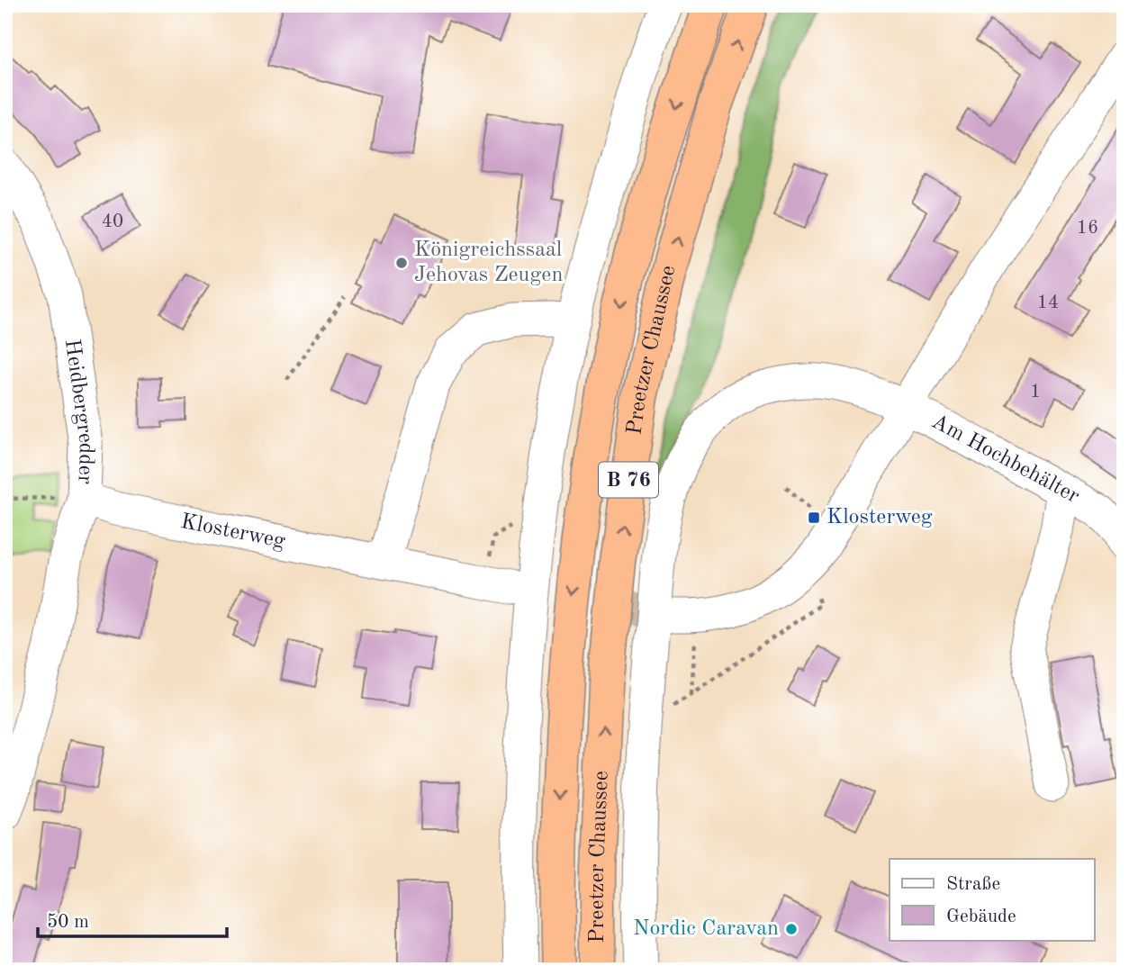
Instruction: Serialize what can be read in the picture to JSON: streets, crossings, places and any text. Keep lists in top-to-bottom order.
{
  "streets": {
    "highway": ["Preetzer Chaussee", "B 76"],
    "street": ["Heidbergredder", "Am Hochbehälter", "Klosterweg"]
  },
  "crossings": [
    ["Preetzer Chaussee", "Am Hochbehälter"],
    ["Heidbergredder", "Klosterweg"]
  ],
  "places": {
    "other": ["Königreichssaal Jehovas Zeugen", "Nordic Caravan"],
    "transit": ["Klosterweg"]
  },
  "house_numbers": [
    "40",
    "16",
    "14",
    "1"
  ],
  "legend": ["Straße", "Gebäude"],
  "scale_bar": "50 m"
}
